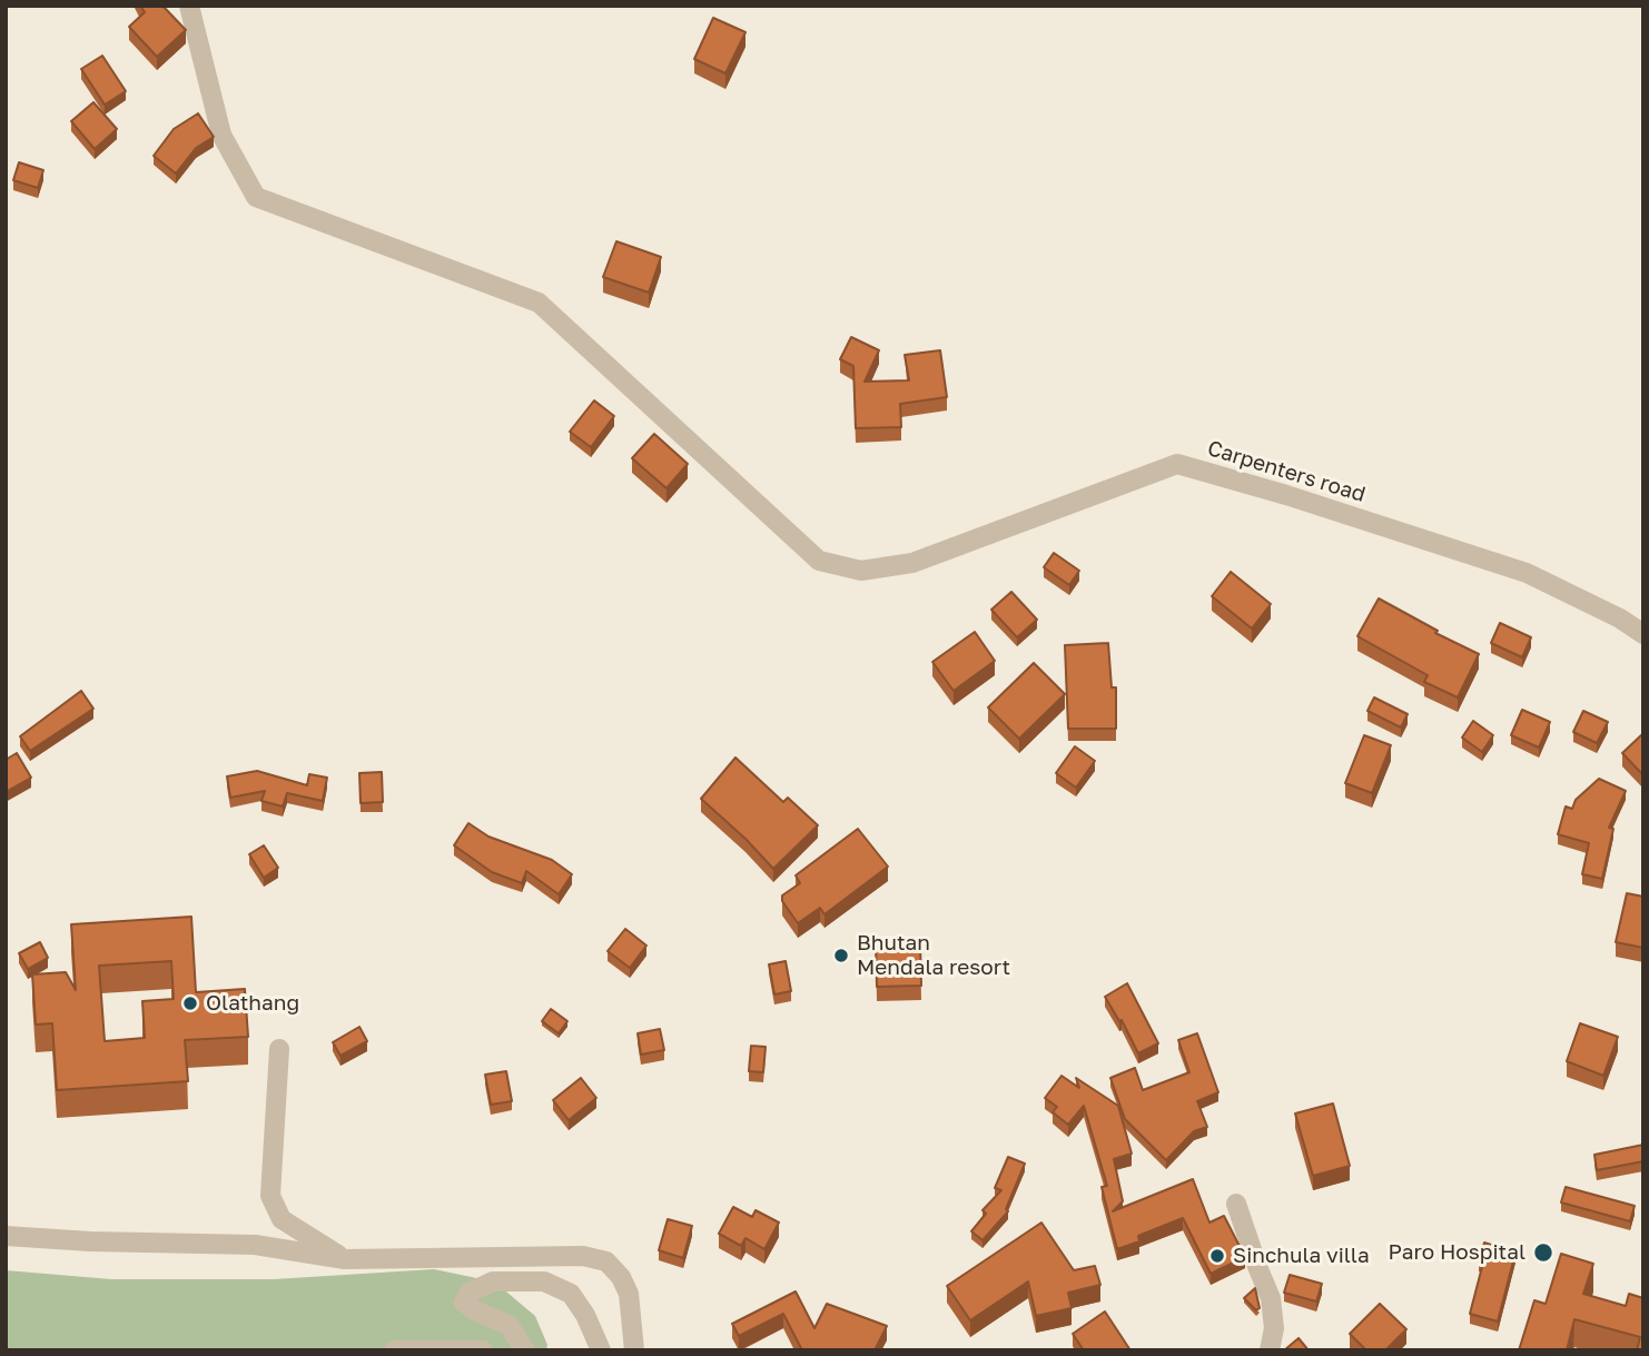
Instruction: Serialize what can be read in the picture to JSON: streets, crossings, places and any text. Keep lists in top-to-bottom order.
{
  "streets": {
    "street": ["Carpenters road"]
  },
  "places": [
    "Bhutan Mendala resort",
    "Olathang",
    "Paro Hospital",
    "Sinchula villa"
  ]
}
